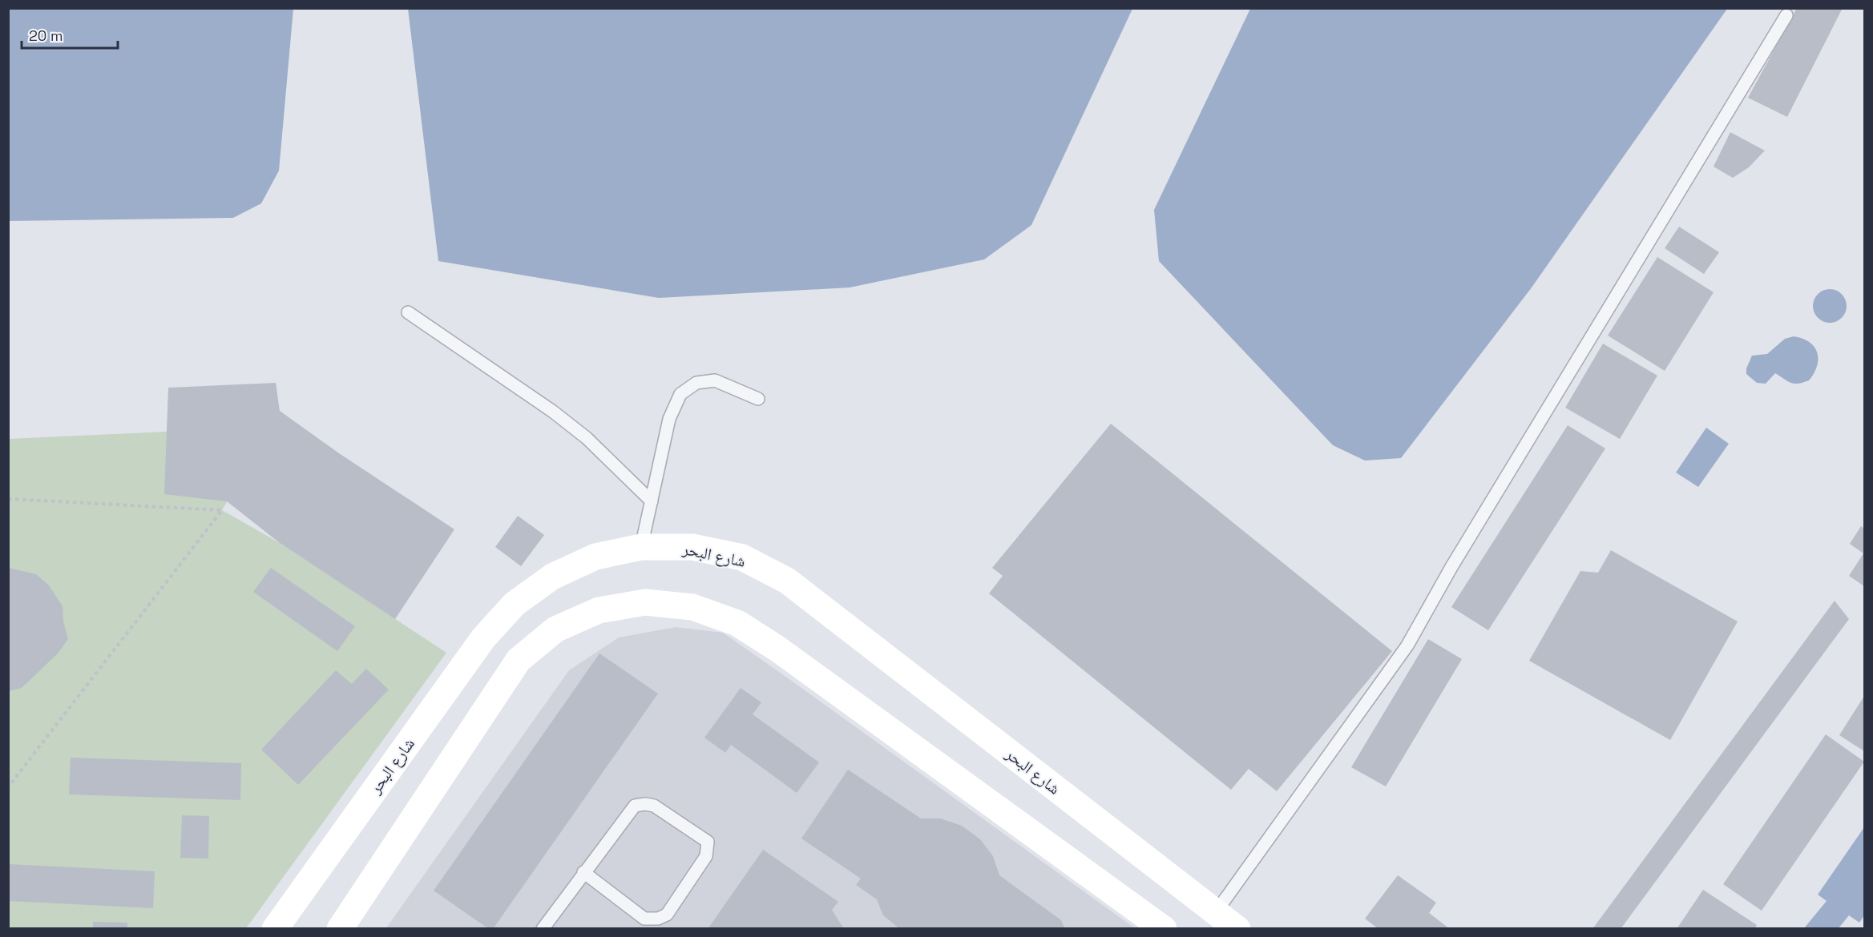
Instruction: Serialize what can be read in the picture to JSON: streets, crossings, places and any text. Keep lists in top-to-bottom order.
{
  "streets": {
    "main road": ["شارع البحر"]
  },
  "scale_bar": "20 m"
}
